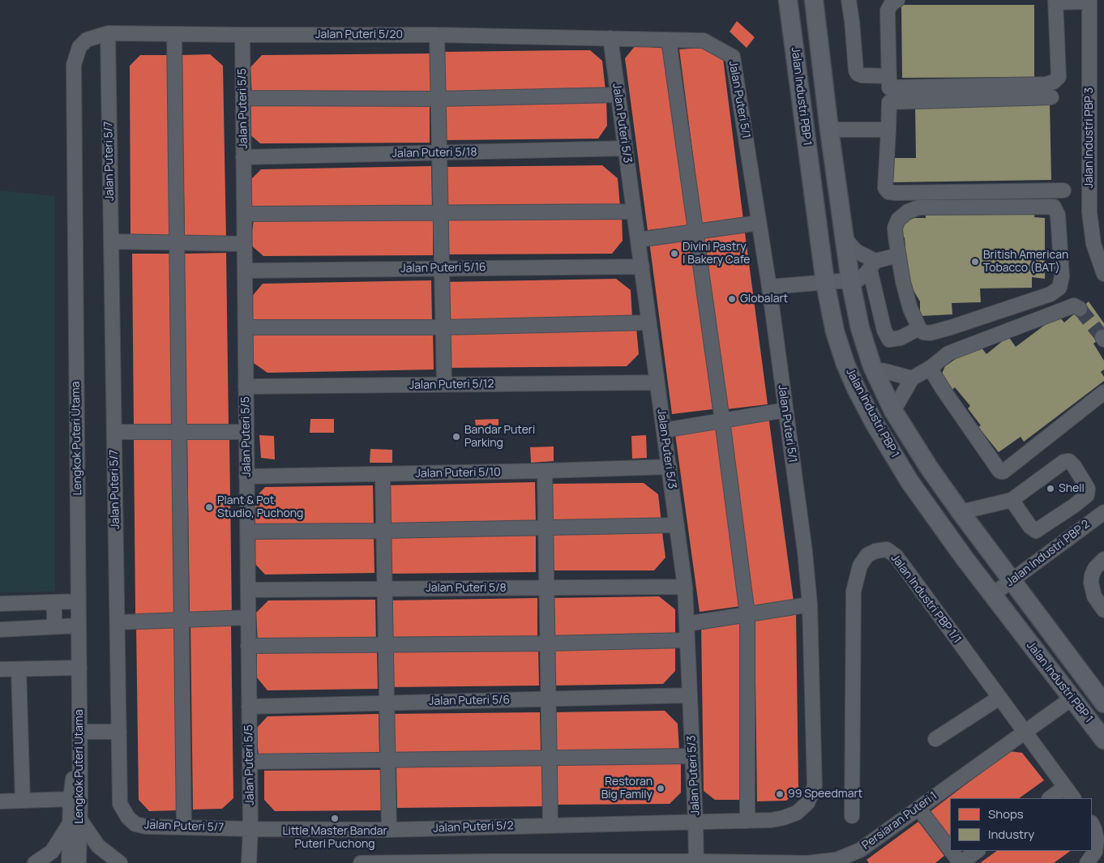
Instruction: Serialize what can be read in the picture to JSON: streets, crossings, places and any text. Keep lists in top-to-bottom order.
{
  "streets": {
    "main road": ["Jalan Industri PBP 1"],
    "street": [
      "Jalan Puteri 5/20",
      "Jalan Puteri 5/1",
      "Jalan Puteri 5/5",
      "Jalan Puteri 5/3",
      "Jalan Industri PBP 3",
      "Jalan Puteri 5/18",
      "Jalan Puteri 5/7",
      "Jalan Puteri 5/16",
      "Jalan Puteri 5/12",
      "Lengkok Puteri Utama",
      "Jalan Puteri 5/10",
      "Jalan Industri PBP 2",
      "Jalan Puteri 5/8",
      "Jalan Industri PBP 1/1",
      "Jalan Puteri 5/6",
      "Persiaran Puteri 1",
      "Jalan Puteri 5/2"
    ]
  },
  "crossings": [
    ["Jalan Puteri 5/20", "Jalan Puteri 5/1"],
    ["Jalan Puteri 5/20", "Jalan Puteri 5/5"],
    ["Jalan Puteri 5/20", "Jalan Puteri 5/3"],
    ["Jalan Puteri 5/20", "Jalan Puteri 5/7"],
    ["Jalan Puteri 5/20", "Lengkok Puteri Utama"],
    ["Jalan Industri PBP 1", "Jalan Industri PBP 2"],
    ["Jalan Industri PBP 1", "Persiaran Puteri 1"],
    ["Jalan Puteri 5/1", "Jalan Puteri 5/3"],
    ["Jalan Puteri 5/1", "Jalan Puteri 5/2"],
    ["Jalan Puteri 5/5", "Jalan Puteri 5/18"],
    ["Jalan Puteri 5/5", "Jalan Puteri 5/7"],
    ["Jalan Puteri 5/5", "Jalan Puteri 5/16"],
    ["Jalan Puteri 5/5", "Jalan Puteri 5/12"],
    ["Jalan Puteri 5/5", "Jalan Puteri 5/10"],
    ["Jalan Puteri 5/5", "Jalan Puteri 5/8"],
    ["Jalan Puteri 5/5", "Jalan Puteri 5/6"],
    ["Jalan Puteri 5/5", "Jalan Puteri 5/2"],
    ["Jalan Puteri 5/3", "Jalan Puteri 5/18"],
    ["Jalan Puteri 5/3", "Jalan Puteri 5/16"],
    ["Jalan Puteri 5/3", "Jalan Puteri 5/12"],
    ["Jalan Puteri 5/3", "Jalan Puteri 5/10"],
    ["Jalan Puteri 5/3", "Jalan Puteri 5/8"],
    ["Jalan Puteri 5/3", "Jalan Puteri 5/6"],
    ["Jalan Puteri 5/3", "Persiaran Puteri 1"],
    ["Jalan Puteri 5/3", "Jalan Puteri 5/2"],
    ["Jalan Puteri 5/7", "Lengkok Puteri Utama"],
    ["Jalan Puteri 5/7", "Jalan Puteri 5/2"],
    ["Jalan Industri PBP 1/1", "Persiaran Puteri 1"]
  ],
  "places": [
    "Divini Pastry | Bakery Cafe",
    "British American Tobacco (BAT)",
    "Globalart",
    "Bandar Puteri Parking",
    "Shell",
    "Plant & Pot Studio, Puchong",
    "Restoran Big Family",
    "99 Speedmart",
    "Little Master Bandar Puteri Puchong"
  ],
  "legend": ["Shops", "Industry"]
}
